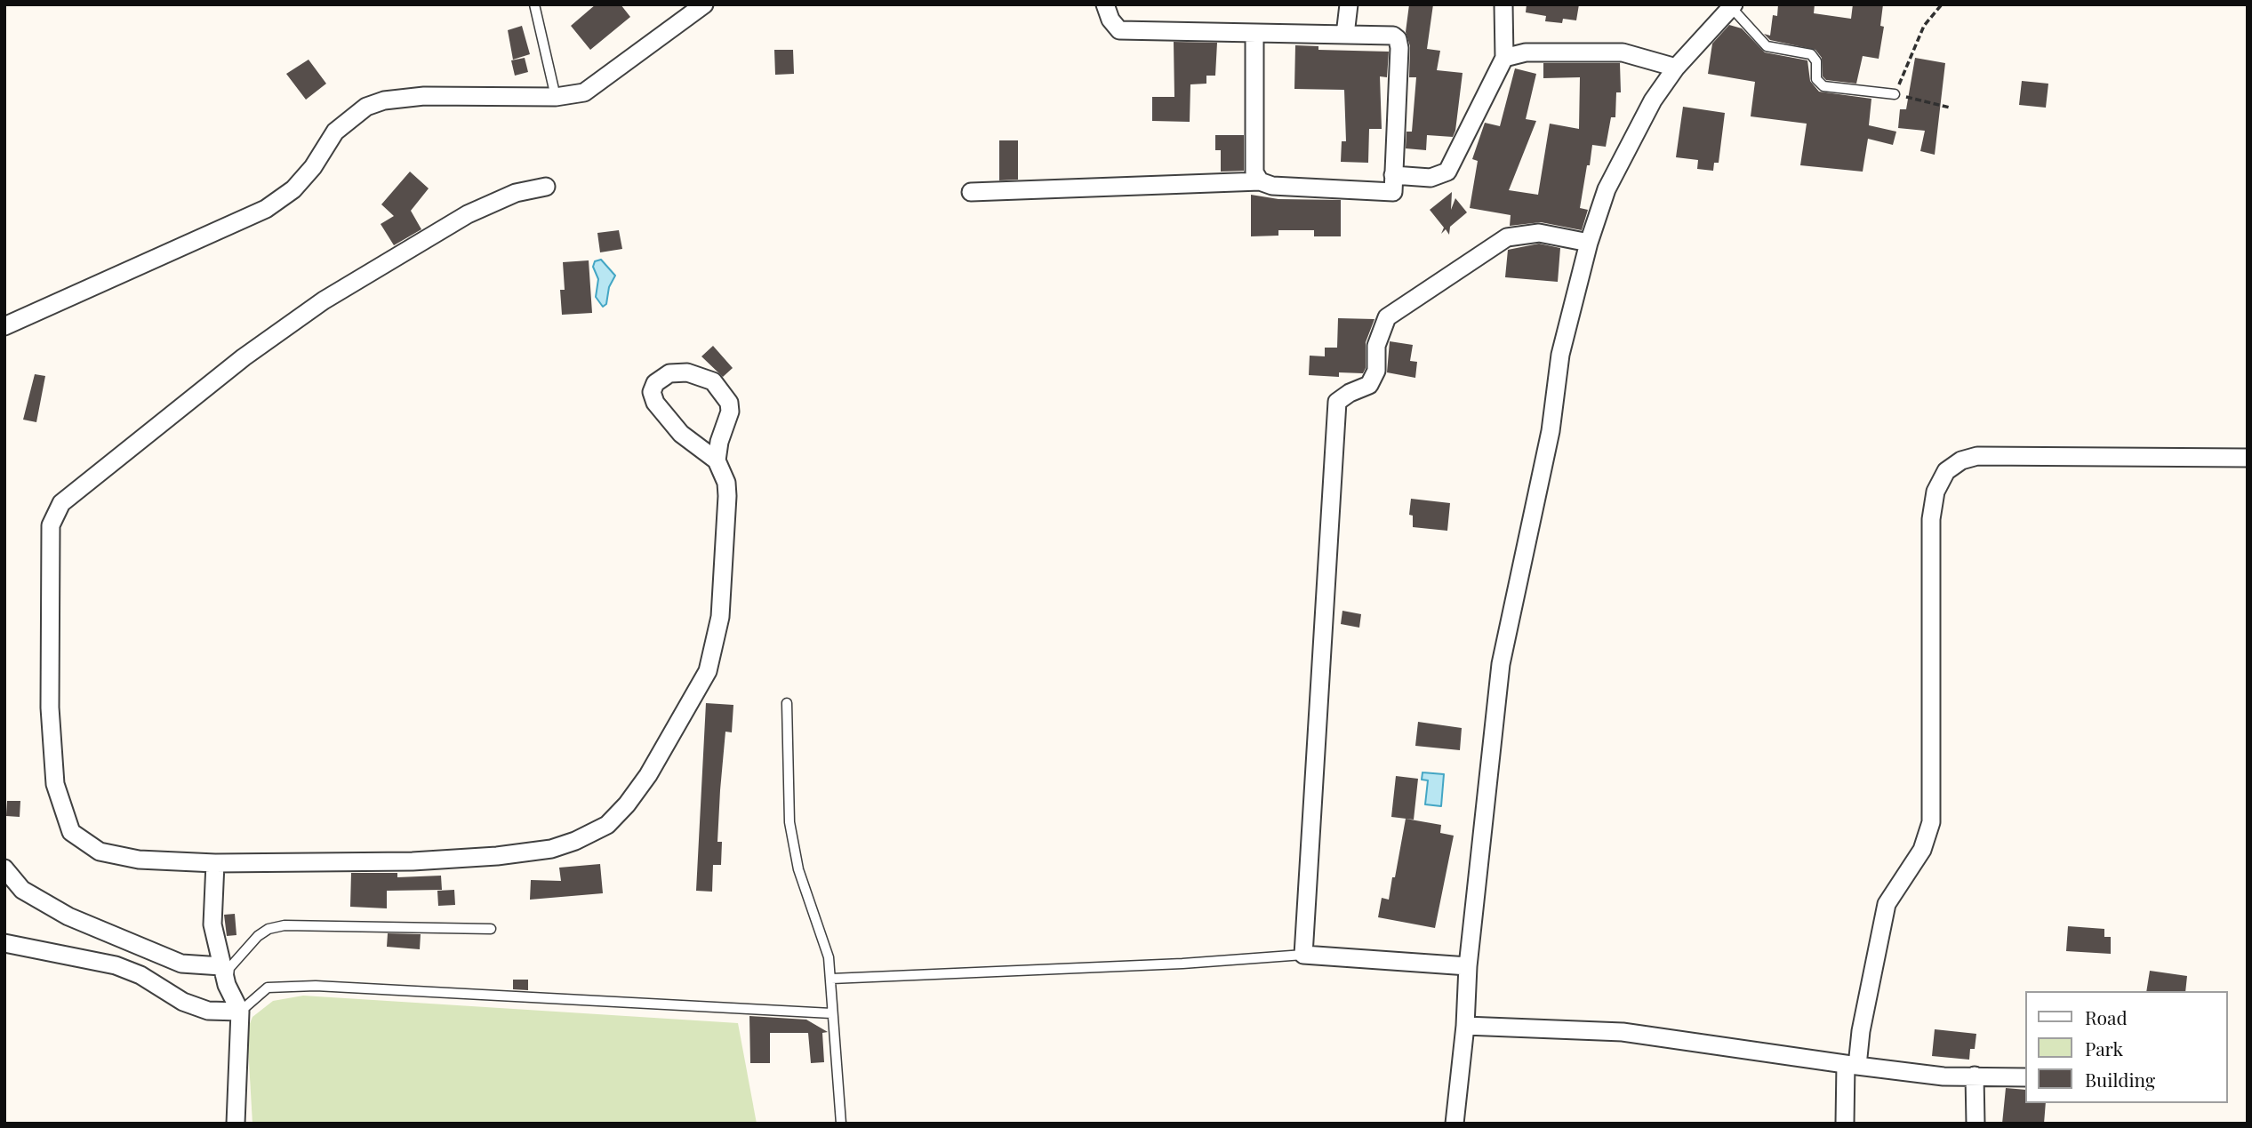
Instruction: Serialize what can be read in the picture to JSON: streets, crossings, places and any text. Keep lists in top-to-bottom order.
{
  "legend": ["Road", "Park", "Building"]
}
